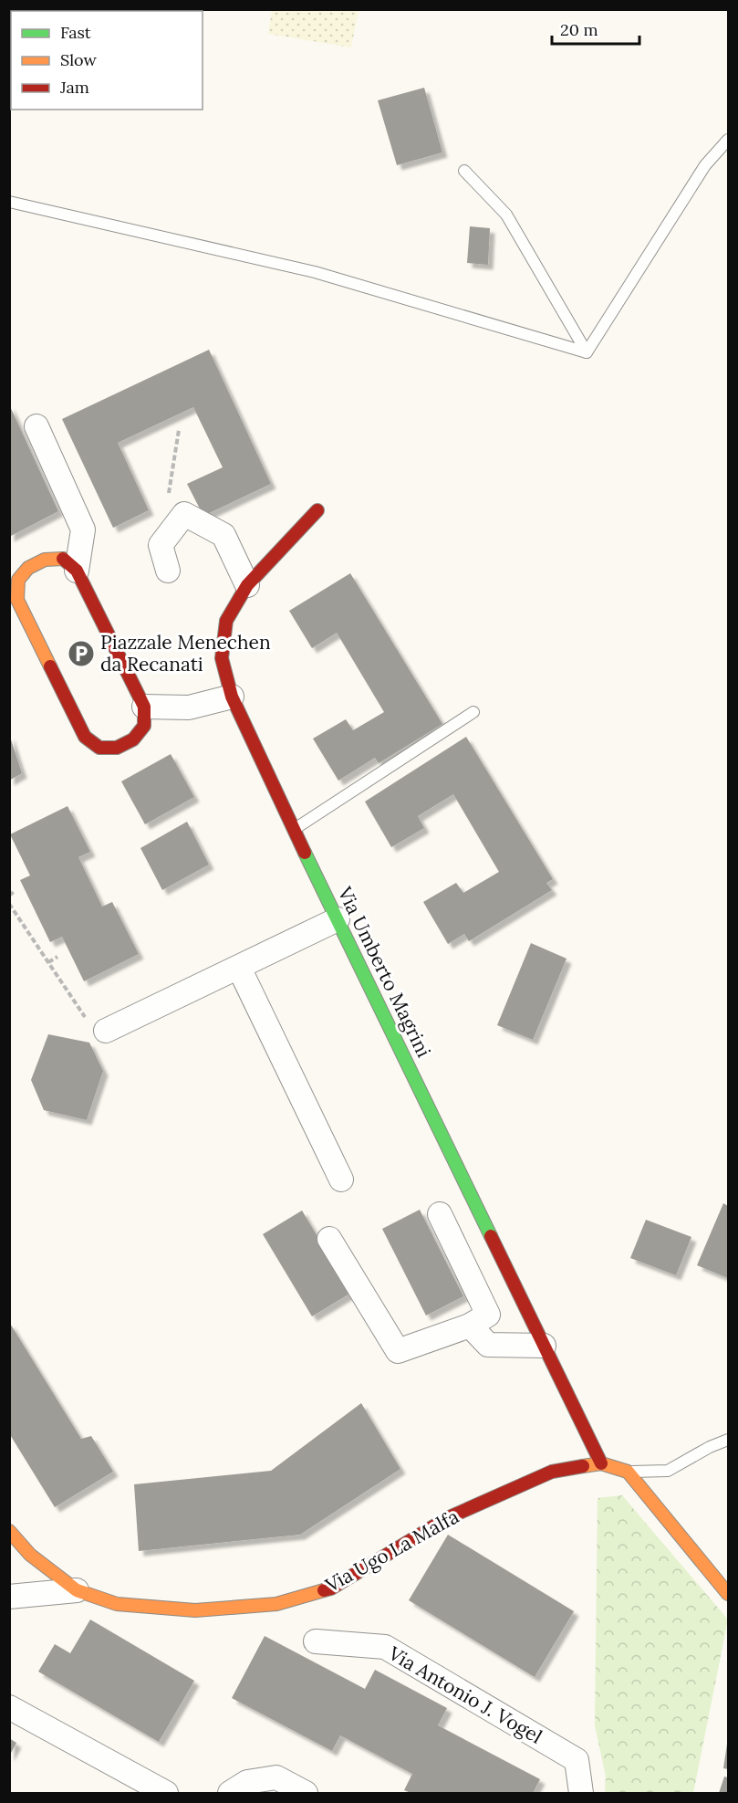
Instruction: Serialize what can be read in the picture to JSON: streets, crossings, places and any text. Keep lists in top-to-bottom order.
{
  "streets": {
    "street": ["Via Umberto Magrini", "Via Ugo La Malfa", "Via Antonio J. Vogel"]
  },
  "crossings": [
    ["Via Umberto Magrini", "Via Ugo La Malfa"]
  ],
  "places": {
    "parking": ["Piazzale Menechen da Recanati"]
  },
  "legend": ["Fast", "Slow", "Jam"],
  "scale_bar": "20 m"
}
